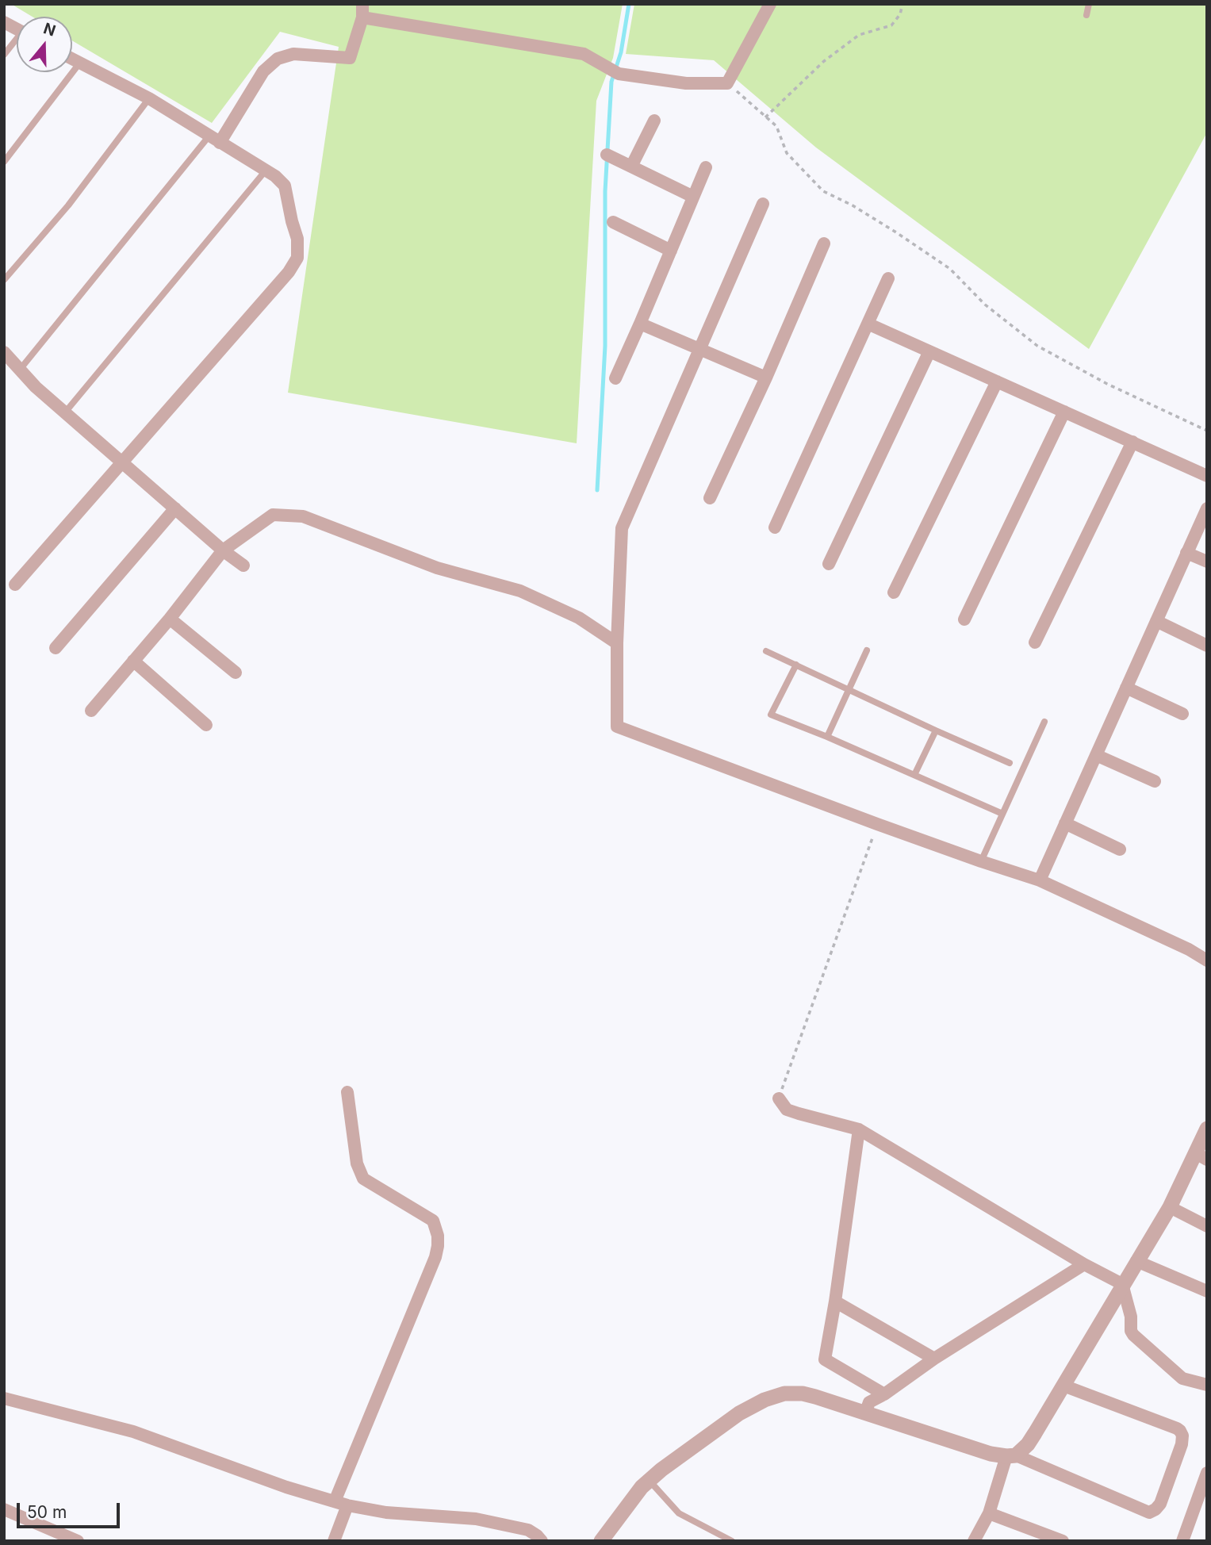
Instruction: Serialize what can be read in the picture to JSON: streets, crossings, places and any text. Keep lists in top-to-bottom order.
{
  "scale_bar": "50 m",
  "north": "top"
}
